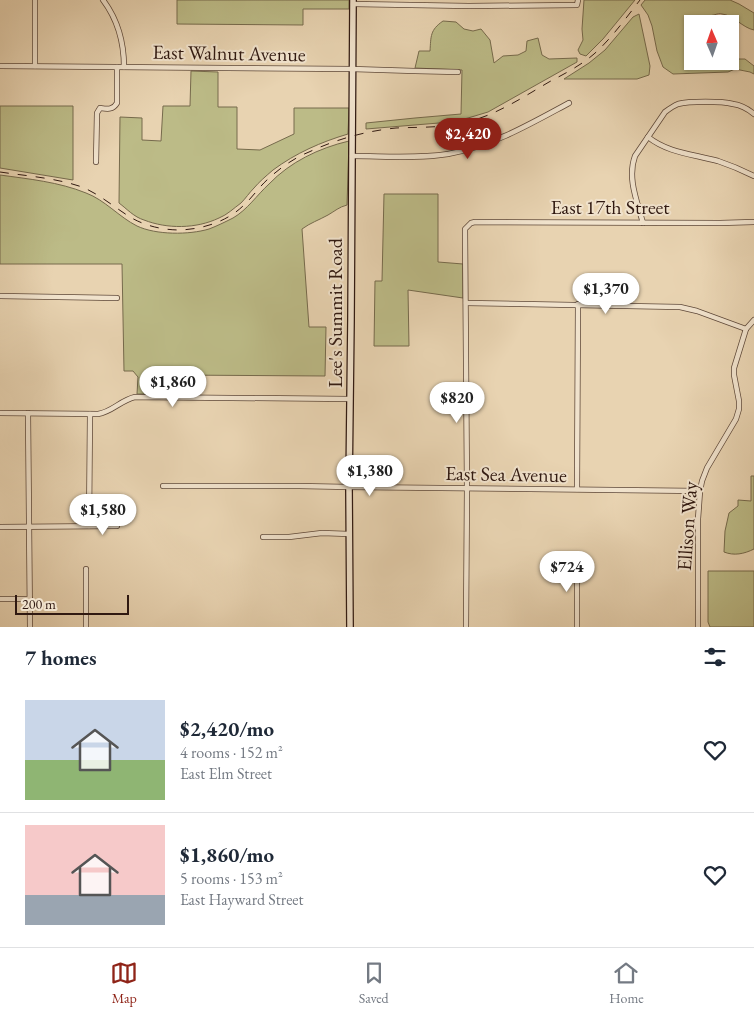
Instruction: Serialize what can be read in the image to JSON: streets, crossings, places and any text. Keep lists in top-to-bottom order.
{
  "streets": {
    "main road": ["Lee's Summit Road"],
    "street": [
      "East Walnut Avenue",
      "East 17th Street",
      "East Sea Avenue",
      "Ellison Way"
    ]
  },
  "crossings": [
    ["East Walnut Avenue", "Lee's Summit Road"],
    ["Lee's Summit Road", "East Sea Avenue"],
    ["East Sea Avenue", "Ellison Way"]
  ],
  "scale_bar": "200 m",
  "north": "top",
  "page": {
    "price": [
      "$2,420",
      "$1,370",
      "$1,860",
      "$820",
      "$1,380",
      "$1,580",
      "$724"
    ],
    "scale": "200 m",
    "heading": "7 homes",
    "list": [
      {
        "name": "$2,420/mo",
        "note": "4 rooms · 152 m² · East Elm Street"
      },
      {
        "name": "$1,860/mo",
        "note": "5 rooms · 153 m² · East Hayward Street"
      }
    ],
    "tabs": ["Map", "Saved", "Home"]
  }
}
